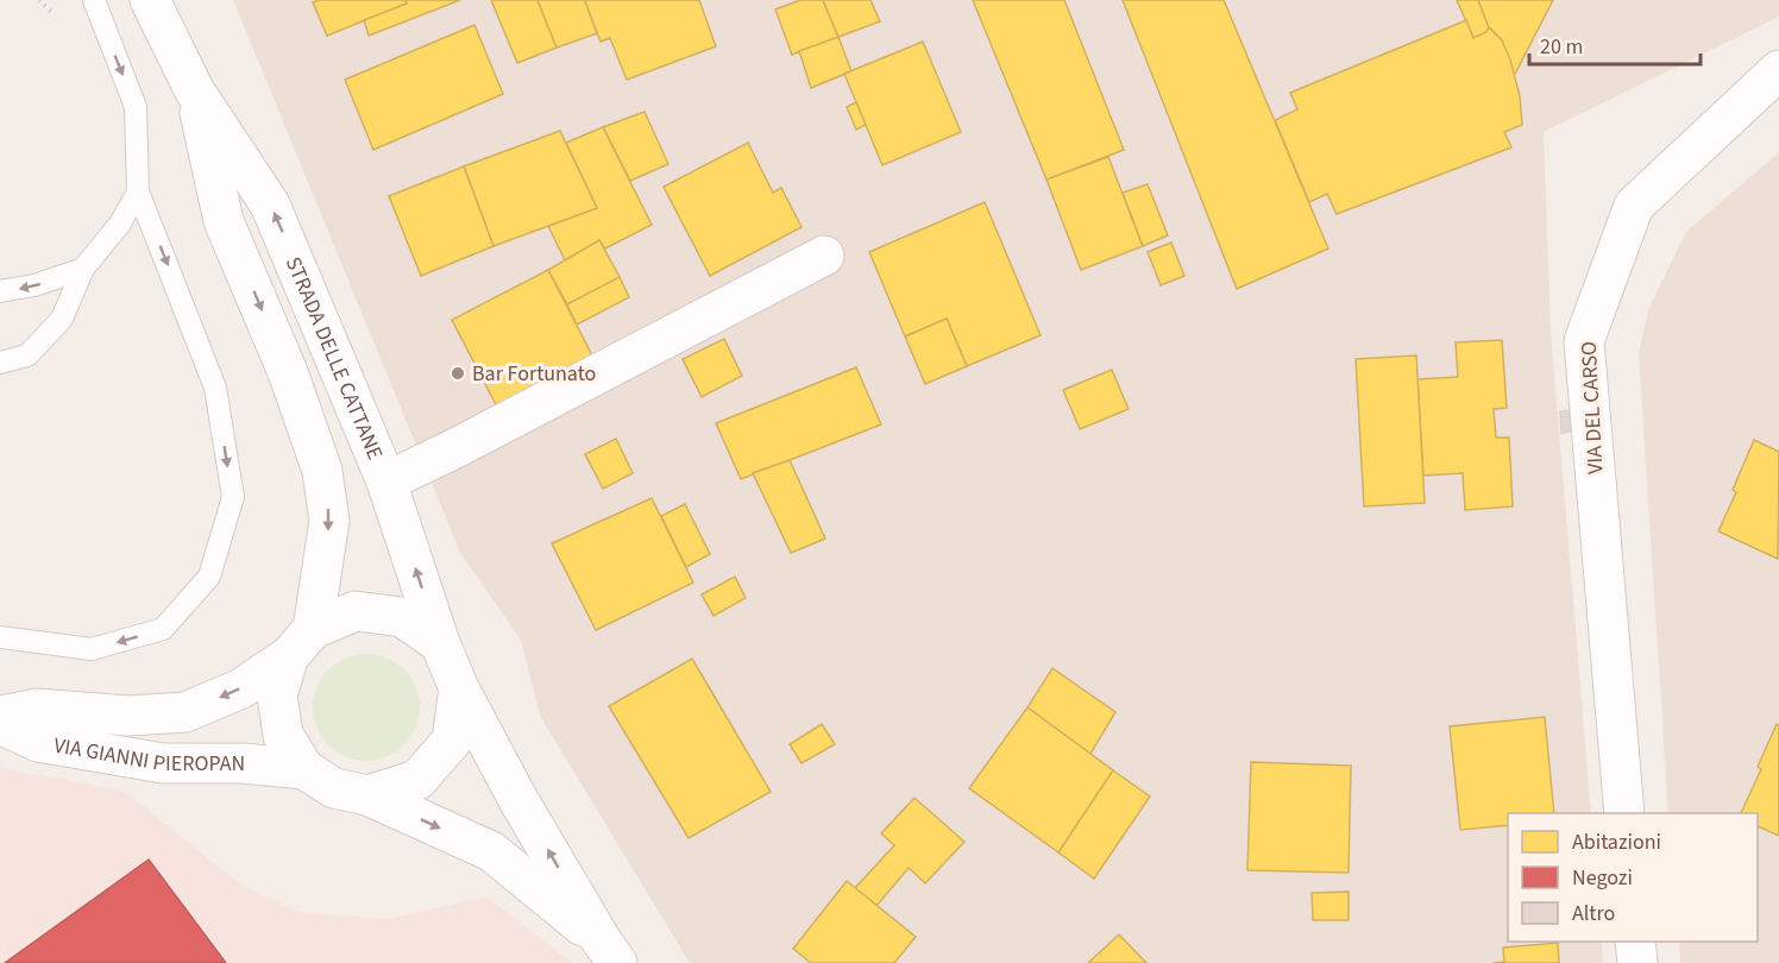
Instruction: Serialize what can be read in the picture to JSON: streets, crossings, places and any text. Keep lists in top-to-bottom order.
{
  "streets": {
    "street": ["STRADA DELLE CATTANE", "VIA DEL CARSO", "VIA GIANNI PIEROPAN"]
  },
  "crossings": [
    ["STRADA DELLE CATTANE", "VIA GIANNI PIEROPAN"]
  ],
  "places": ["Bar Fortunato"],
  "legend": ["Abitazioni", "Negozi", "Altro"],
  "scale_bar": "20 m"
}
